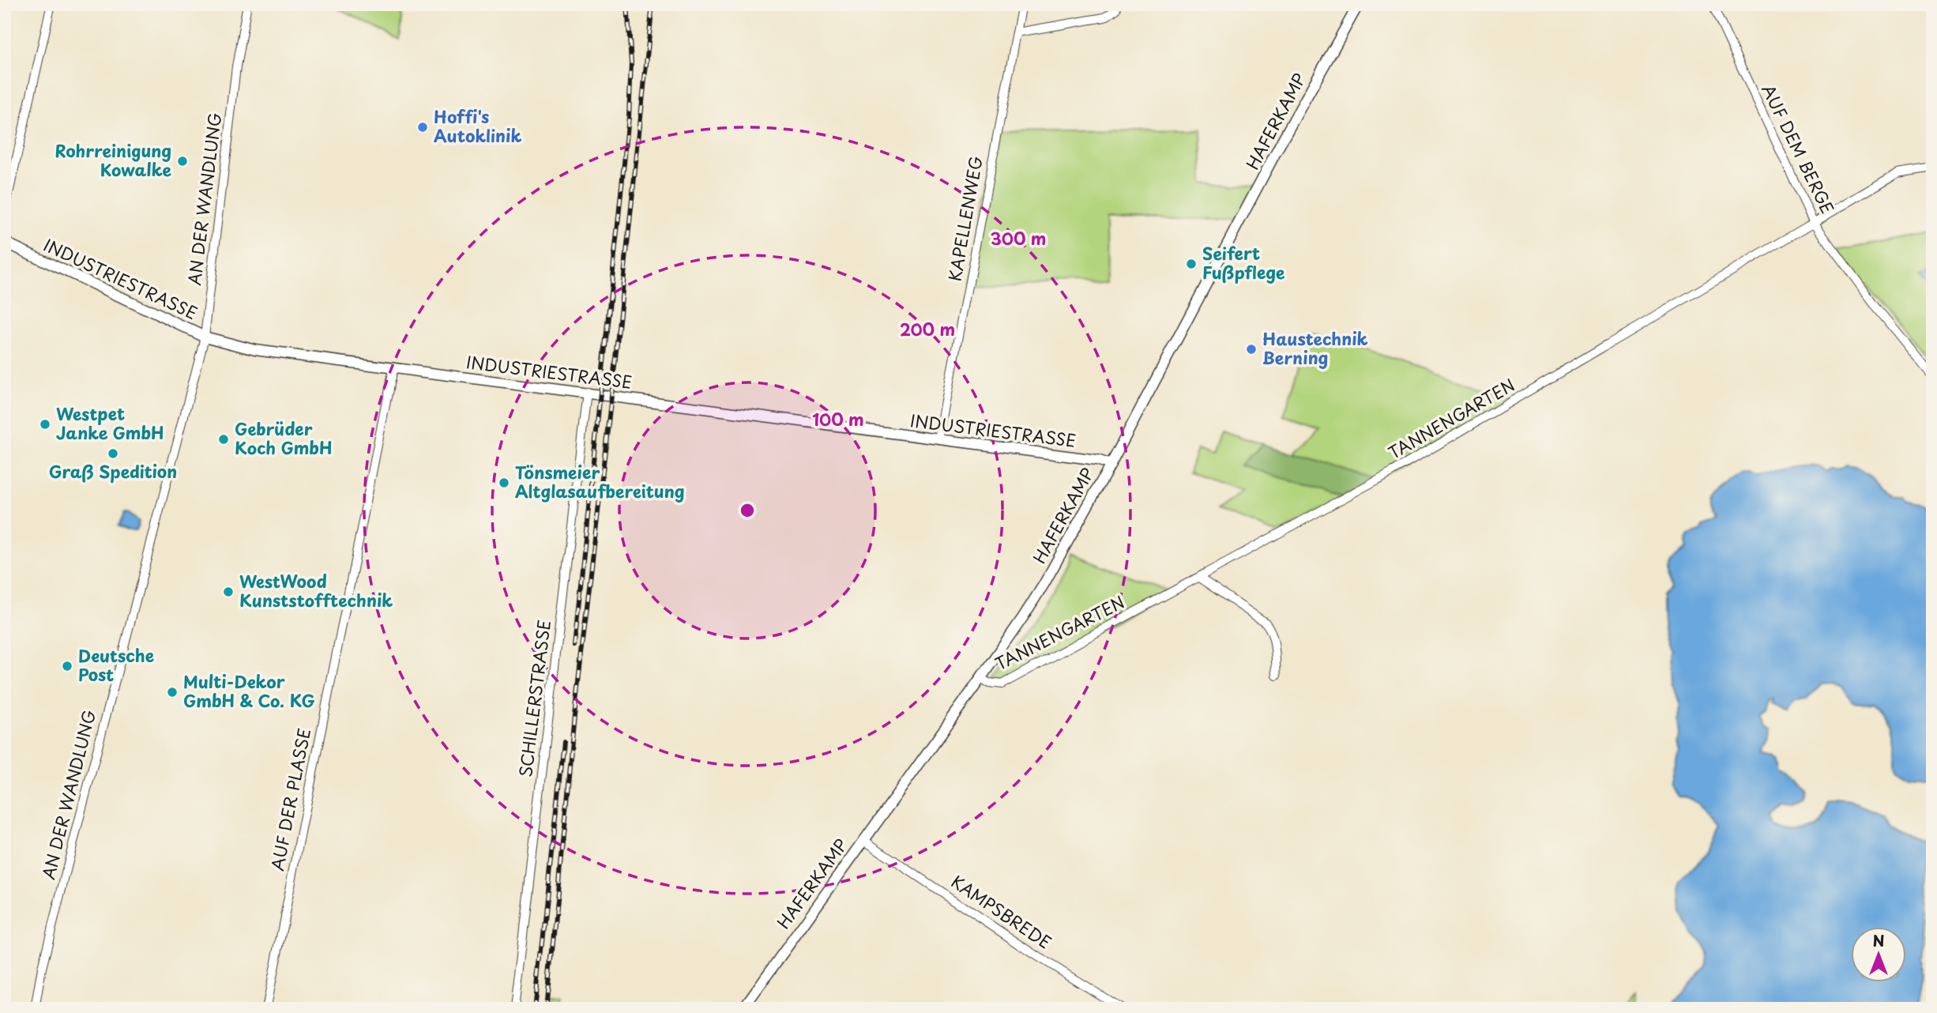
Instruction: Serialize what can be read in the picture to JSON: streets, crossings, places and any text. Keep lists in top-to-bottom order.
{
  "streets": {
    "street": [
      "HAFERKAMP",
      "AUF DEM BERGE",
      "AN DER WANDLUNG",
      "KAPELLENWEG",
      "INDUSTRIESTRASSE",
      "TANNENGARTEN",
      "SCHILLERSTRASSE",
      "AUF DER PLASSE",
      "KAMPSBREDE"
    ]
  },
  "crossings": [
    ["HAFERKAMP", "INDUSTRIESTRASSE"],
    ["HAFERKAMP", "TANNENGARTEN"],
    ["HAFERKAMP", "KAMPSBREDE"],
    ["AUF DEM BERGE", "TANNENGARTEN"],
    ["AN DER WANDLUNG", "INDUSTRIESTRASSE"],
    ["KAPELLENWEG", "INDUSTRIESTRASSE"],
    ["INDUSTRIESTRASSE", "SCHILLERSTRASSE"],
    ["INDUSTRIESTRASSE", "AUF DER PLASSE"]
  ],
  "places": [
    "Hoffi's Autoklinik",
    "Rohrreinigung Kowalke",
    "Seifert Fußpflege",
    "Haustechnik Berning",
    "Westpet Janke GmbH",
    "Gebrüder Koch GmbH",
    "Graß Spedition",
    "Tönsmeier Altglasaufbereitung",
    "WestWood Kunststofftechnik",
    "Deutsche Post",
    "Multi-Dekor GmbH & Co. KG"
  ],
  "north": "top",
  "rings": ["300 m", "200 m", "100 m"]
}
